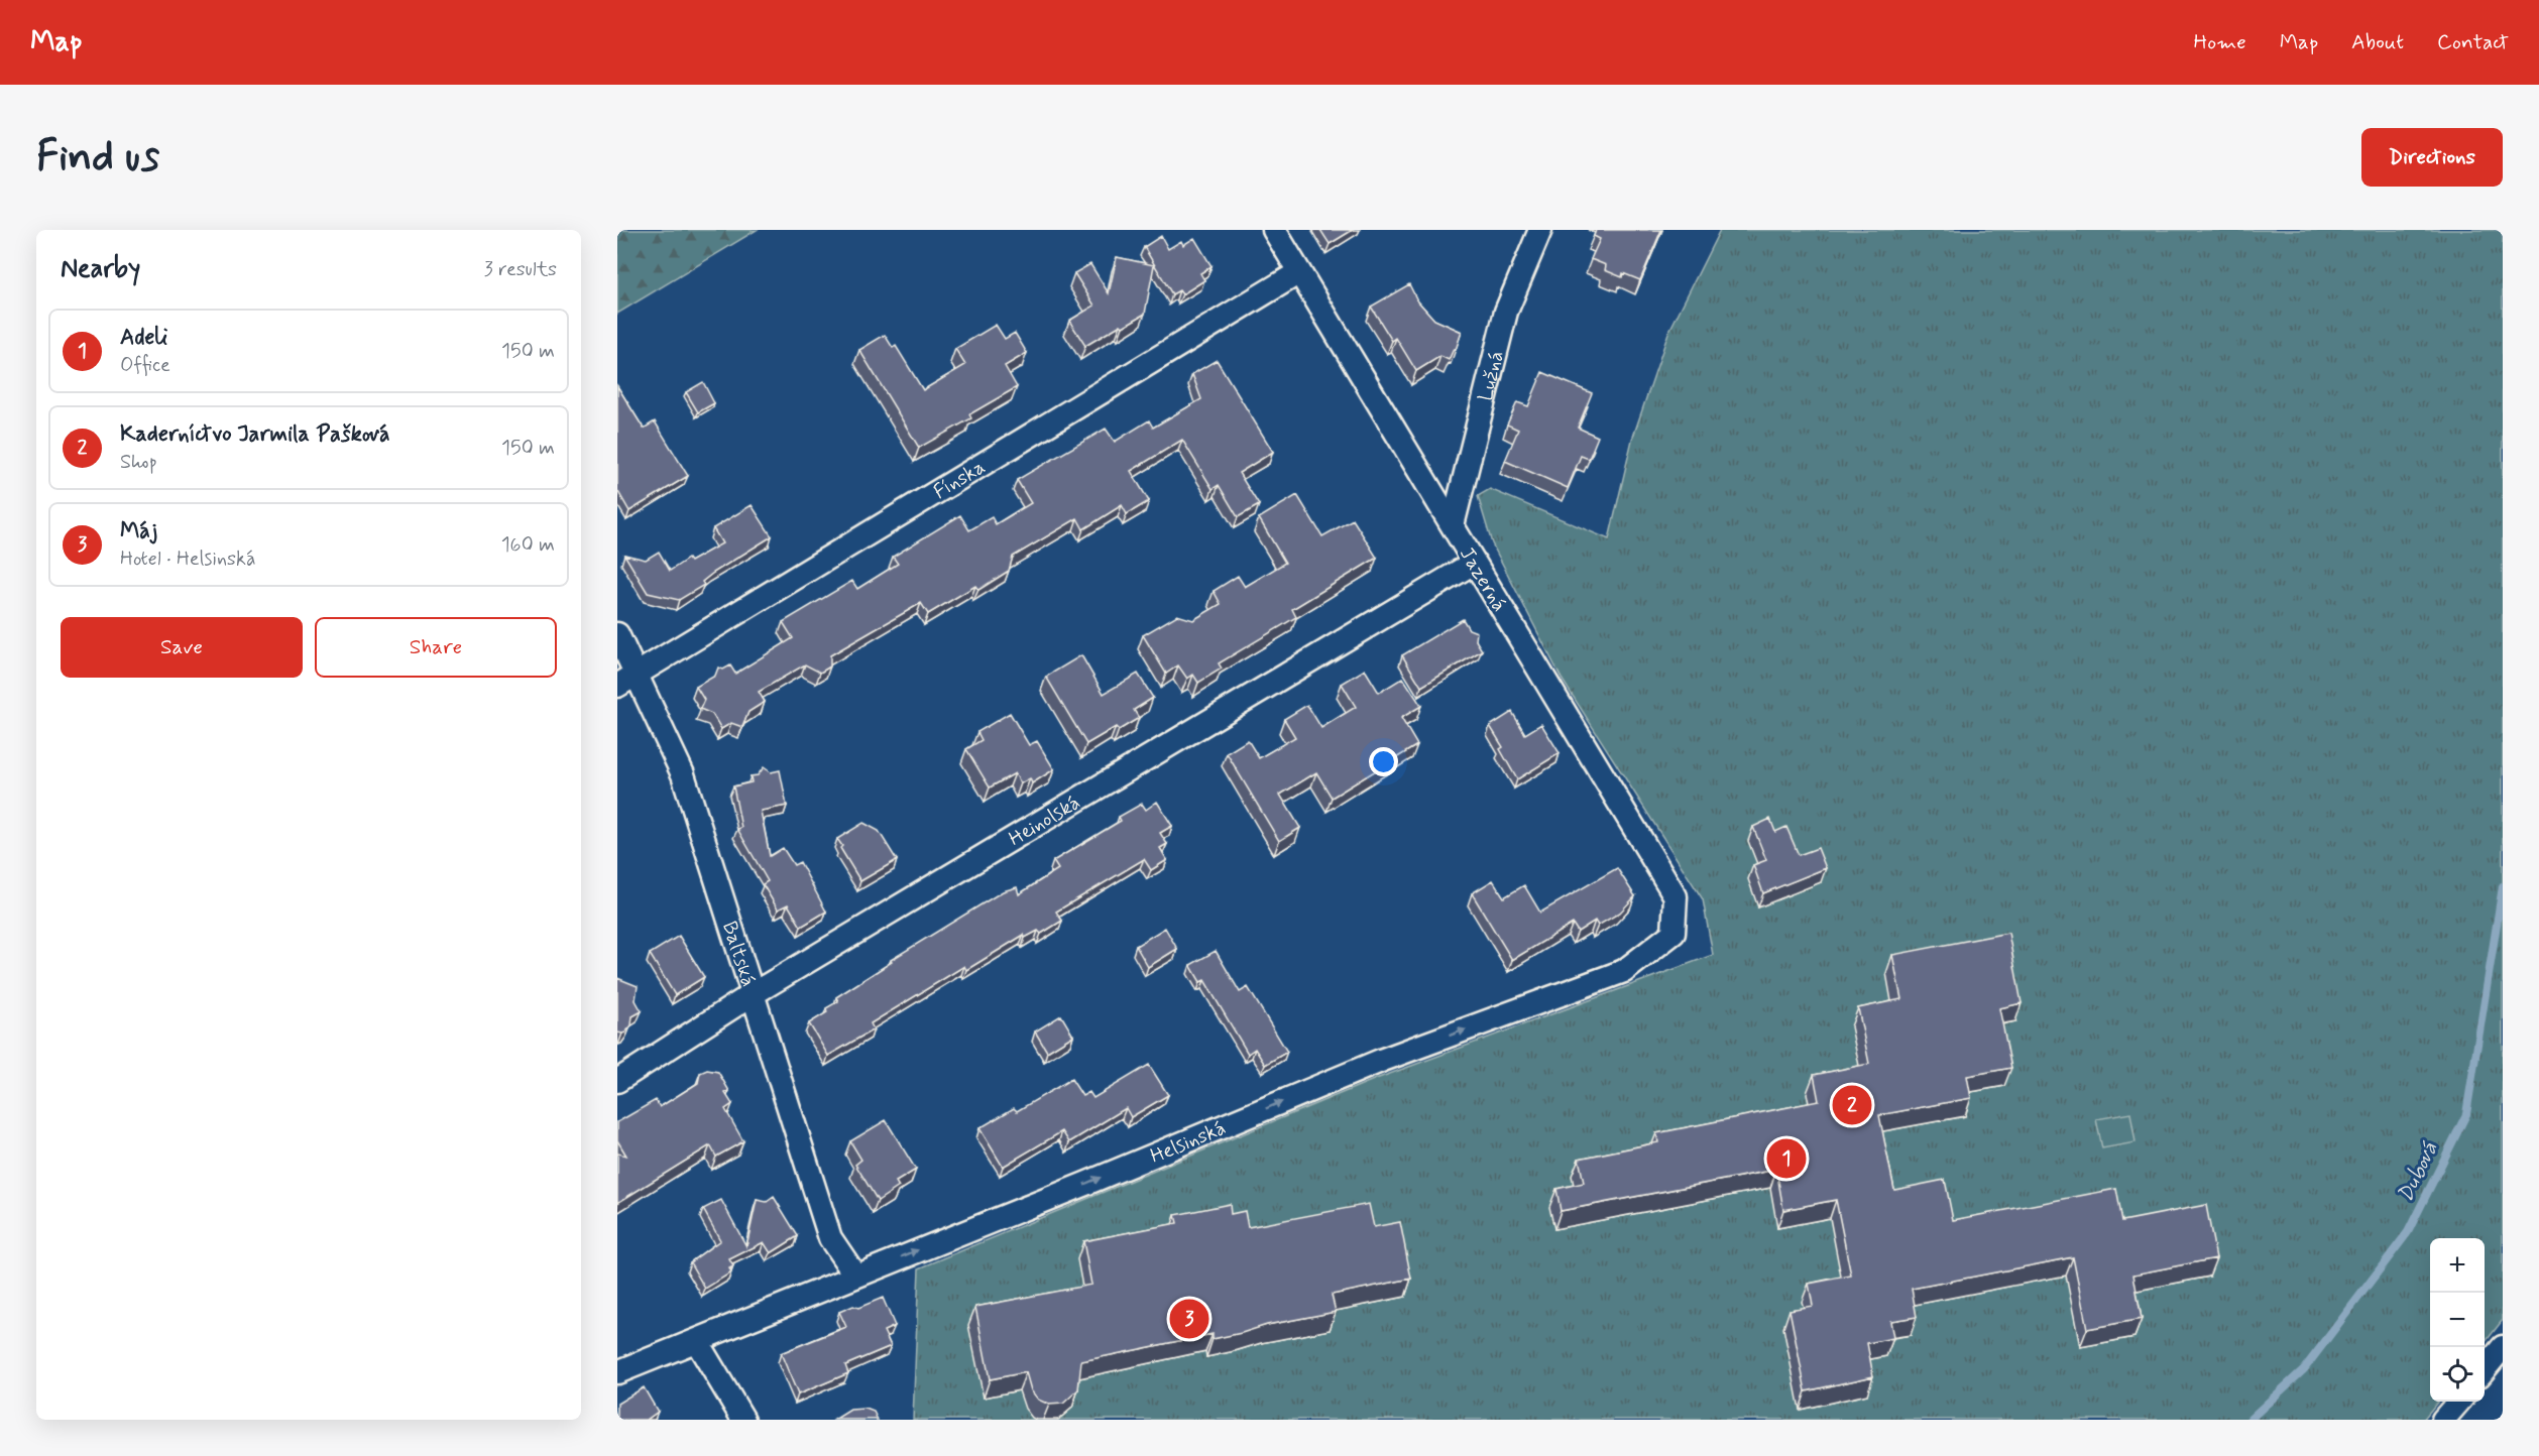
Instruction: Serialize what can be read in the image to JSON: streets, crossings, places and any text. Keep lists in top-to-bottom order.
{
  "streets": {
    "street": [
      "Lužná",
      "Fínska",
      "Jazerná",
      "Heinolská",
      "Baltská",
      "Helsinská"
    ]
  },
  "crossings": [
    ["Lužná", "Jazerná"],
    ["Fínska", "Jazerná"],
    ["Fínska", "Baltská"],
    ["Jazerná", "Heinolská"],
    ["Jazerná", "Helsinská"],
    ["Heinolská", "Baltská"],
    ["Baltská", "Helsinská"]
  ],
  "one_way": ["Helsinská"],
  "water": ["Dubová"],
  "page": {
    "header": "Map",
    "nav": [
      "Home",
      "Map",
      "About",
      "Contact"
    ],
    "buttons": [
      "Directions",
      ["Save", "Share"]
    ],
    "title": "Find us",
    "heading": ["Nearby", "3 results"],
    "list": [
      {
        "mark": "1",
        "name": "Adeli",
        "note": "Office",
        "value": "150 m"
      },
      {
        "mark": "2",
        "name": "Kaderníctvo Jarmila Pašková",
        "note": "Shop",
        "value": "150 m"
      },
      {
        "mark": "3",
        "name": "Máj",
        "note": "Hotel · Helsinská",
        "value": "160 m"
      }
    ],
    "pins": ["2", "1", "3"],
    "map_buttons": ["+", "−"]
  }
}
